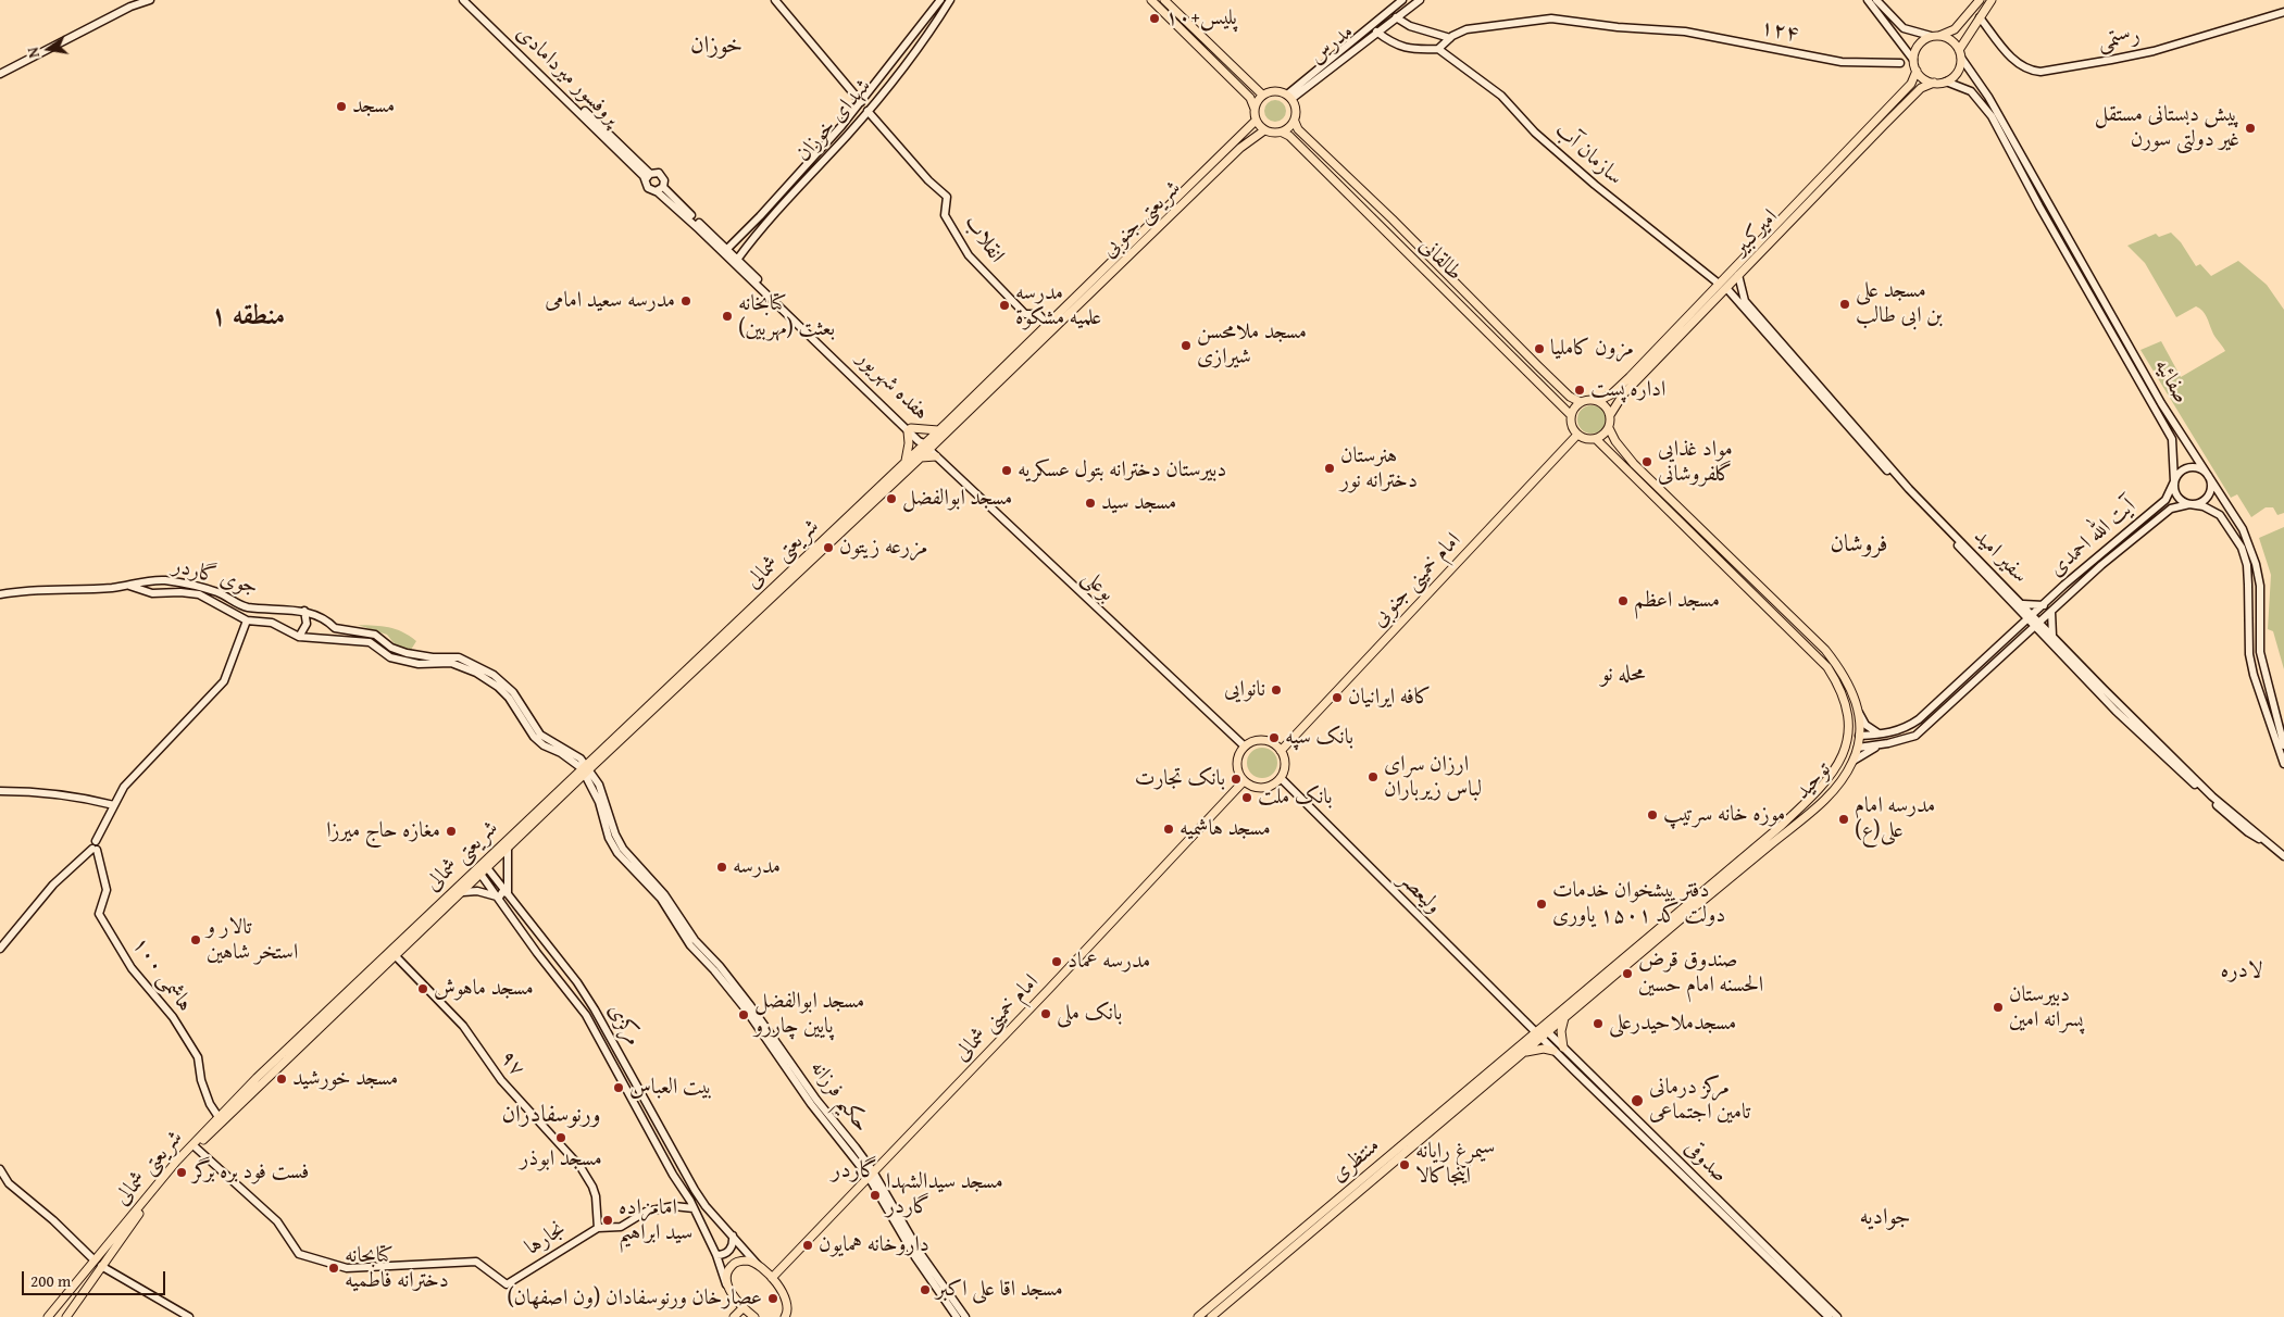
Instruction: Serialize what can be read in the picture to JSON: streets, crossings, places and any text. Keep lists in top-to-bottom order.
{
  "streets": {
    "main road": [
      "شریعتی جنوبی",
      "امیرکبیر",
      "طالقانی",
      "شریعتی شمالی",
      "امام خمینی جنوبی",
      "توحید",
      "امام خمینی شمالی",
      "منتظری"
    ],
    "street": [
      "۱۲۴",
      "رستمی",
      "مدرس",
      "پروفسور میردامادی",
      "شهدای خوزان",
      "سازمان آب",
      "انقلاب",
      "صفائیه",
      "هفده شهریور",
      "آیت الله احمدی",
      "سفیر امید",
      "جوی گاردر",
      "بوعلی",
      "ولیعصر",
      "هاشمی ۱۰۰",
      "مرکزی",
      "۹۷",
      "حکیم فرزانه",
      "صدوقی",
      "نجارها"
    ]
  },
  "crossings": [
    ["مدرس", "شریعتی جنوبی"],
    ["مدرس", "طالقانی"],
    ["پروفسور میردامادی", "هفده شهریور"],
    ["شهدای خوزان", "انقلاب"],
    ["شهدای خوزان", "هفده شهریور"],
    ["سازمان آب", "امیرکبیر"],
    ["شریعتی جنوبی", "انقلاب"],
    ["شریعتی جنوبی", "طالقانی"],
    ["شریعتی جنوبی", "هفده شهریور"],
    ["شریعتی جنوبی", "شریعتی شمالی"],
    ["شریعتی جنوبی", "بوعلی"],
    ["امیرکبیر", "طالقانی"],
    ["امیرکبیر", "صفائیه"],
    ["امیرکبیر", "سفیر امید"],
    ["امیرکبیر", "امام خمینی جنوبی"],
    ["امیرکبیر", "توحید"],
    ["طالقانی", "امام خمینی جنوبی"],
    ["طالقانی", "توحید"],
    ["صفائیه", "آیت الله احمدی"],
    ["هفده شهریور", "شریعتی شمالی"],
    ["هفده شهریور", "بوعلی"],
    ["آیت الله احمدی", "سفیر امید"],
    ["آیت الله احمدی", "توحید"],
    ["شریعتی شمالی", "جوی گاردر"],
    ["شریعتی شمالی", "بوعلی"],
    ["شریعتی شمالی", "هاشمی ۱۰۰"],
    ["شریعتی شمالی", "مرکزی"],
    ["شریعتی شمالی", "۹۷"],
    ["شریعتی شمالی", "حکیم فرزانه"],
    ["شریعتی شمالی", "نجارها"],
    ["جوی گاردر", "حکیم فرزانه"],
    ["امام خمینی جنوبی", "بوعلی"],
    ["امام خمینی جنوبی", "توحید"],
    ["امام خمینی جنوبی", "ولیعصر"],
    ["امام خمینی جنوبی", "امام خمینی شمالی"],
    ["بوعلی", "ولیعصر"],
    ["بوعلی", "امام خمینی شمالی"],
    ["توحید", "ولیعصر"],
    ["توحید", "منتظری"],
    ["توحید", "صدوقی"],
    ["ولیعصر", "امام خمینی شمالی"],
    ["ولیعصر", "منتظری"],
    ["ولیعصر", "صدوقی"],
    ["امام خمینی شمالی", "حکیم فرزانه"],
    ["مرکزی", "نجارها"],
    ["۹۷", "نجارها"],
    ["منتظری", "صدوقی"]
  ],
  "districts": [
    "خوزان",
    "منطقه ۱",
    "فروشان",
    "محله نو",
    "لادره",
    "ورنوسفادران",
    "گاردر",
    "جوادیه"
  ],
  "places": [
    "پلیس+۱۰",
    "مسجد",
    "پیش دبستانی مستقل غیر دولتی سورن",
    "مدرسه سعید امامی",
    "مسجد علی بن ابی طالب",
    "مدرسه علمیه مشکوة",
    "کتابخانه بعثت (مهربین)",
    "مسجد ملامحسن شیرازی",
    "مزون کاملیا",
    "اداره پست",
    "مواد غذایی گلفروشانی",
    "هنرستان دخترانه نور",
    "دبیرستان دخترانه بتول عسکریه",
    "مسجد ابوالفضل",
    "مسجد سید",
    "مزرعه زیتون",
    "مسجد اعظم",
    "نانوایی",
    "کافه ایرانیان",
    "بانک سپه",
    "ارزان سرای لباس زیرباران",
    "بانک تجارت",
    "بانک ملت",
    "موزه خانه سرتیپ",
    "مدرسه امام علی(ع)",
    "مسجد هاشمیه",
    "مغازه حاج میرزا",
    "مدرسه",
    "دفتر پیشخوان خدمات دولت کد ۱۵۰۱ یاوری",
    "تالار و استخر شاهین",
    "مدرسه عماد",
    "صندوق قرض الحسنه امام حسین",
    "مسجد ماهوش",
    "دبیرستان پسرانه امین",
    "بانک ملی",
    "مسجد ابوالفضل پایین چاررو",
    "مسجدملاحیدرعلی",
    "مسجد خورشید",
    "بیت العباس",
    "مرکز درمانی تامین اجتماعی",
    "مسجد ابوذر",
    "سیمرغ رایانه اینجاکالا",
    "فست فود بره برگر",
    "مسجد سیدالشهدا گاردر",
    "امامزاده سید ابراهیم",
    "داروخانه همایون",
    "کتابحانه دخترانه فاطمیه",
    "مسجد اقا علی اکبر",
    "عصارخان ورنوسفادان (ون اصفهان)"
  ],
  "scale_bar": "200 m",
  "north": "left"
}
